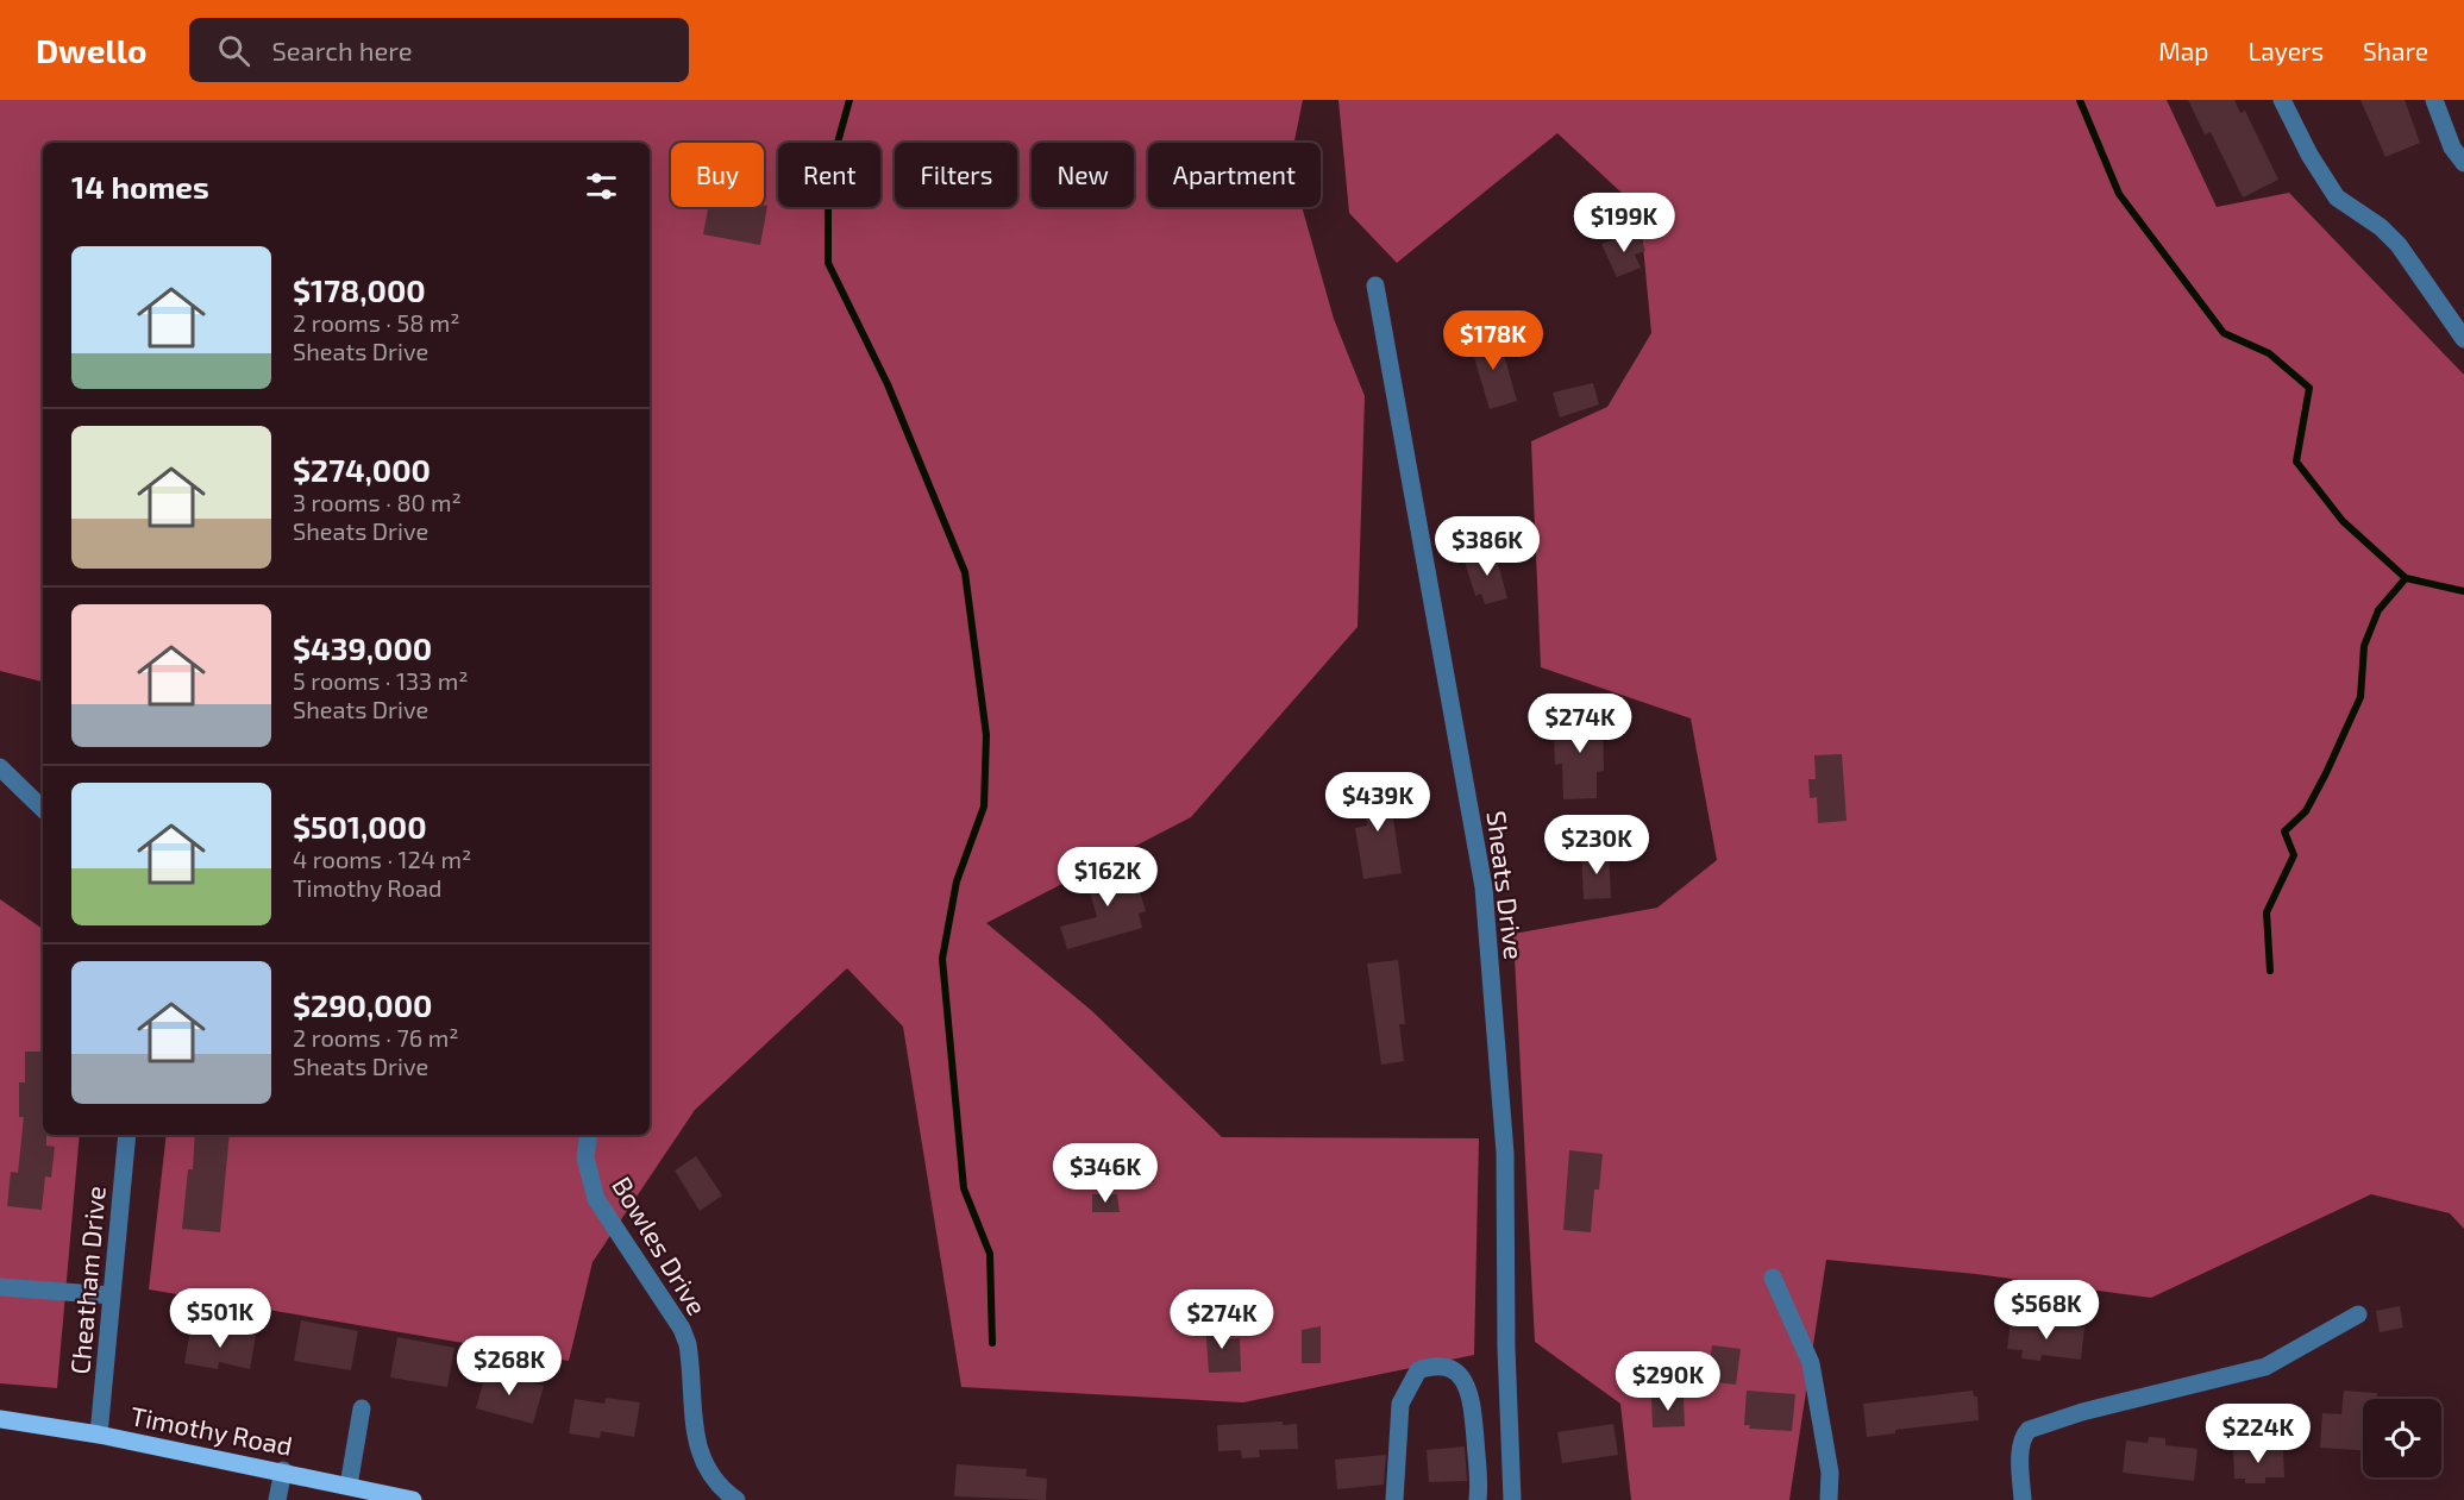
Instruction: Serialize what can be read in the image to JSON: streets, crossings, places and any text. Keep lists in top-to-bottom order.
{
  "streets": {
    "main road": ["Timothy Road"],
    "street": ["Sheats Drive", "Bowles Drive", "Cheatham Drive"]
  },
  "crossings": [
    ["Cheatham Drive", "Timothy Road"]
  ],
  "page": {
    "header": "Dwello",
    "search": "Search here",
    "nav": ["Map", "Layers", "Share"],
    "chip": [
      "Buy",
      "Rent",
      "Filters",
      "New",
      "Apartment"
    ],
    "heading": "14 homes",
    "price": [
      "$199K",
      "$178K",
      "$386K",
      "$274K",
      "$439K",
      "$230K",
      "$162K",
      "$346K",
      "$568K",
      "$501K",
      "$274K",
      "$268K",
      "$290K",
      "$224K"
    ],
    "list": [
      {
        "name": "$178,000",
        "note": "2 rooms · 58 m² · Sheats Drive"
      },
      {
        "name": "$274,000",
        "note": "3 rooms · 80 m² · Sheats Drive"
      },
      {
        "name": "$439,000",
        "note": "5 rooms · 133 m² · Sheats Drive"
      },
      {
        "name": "$501,000",
        "note": "4 rooms · 124 m² · Timothy Road"
      },
      {
        "name": "$290,000",
        "note": "2 rooms · 76 m² · Sheats Drive"
      }
    ]
  }
}
